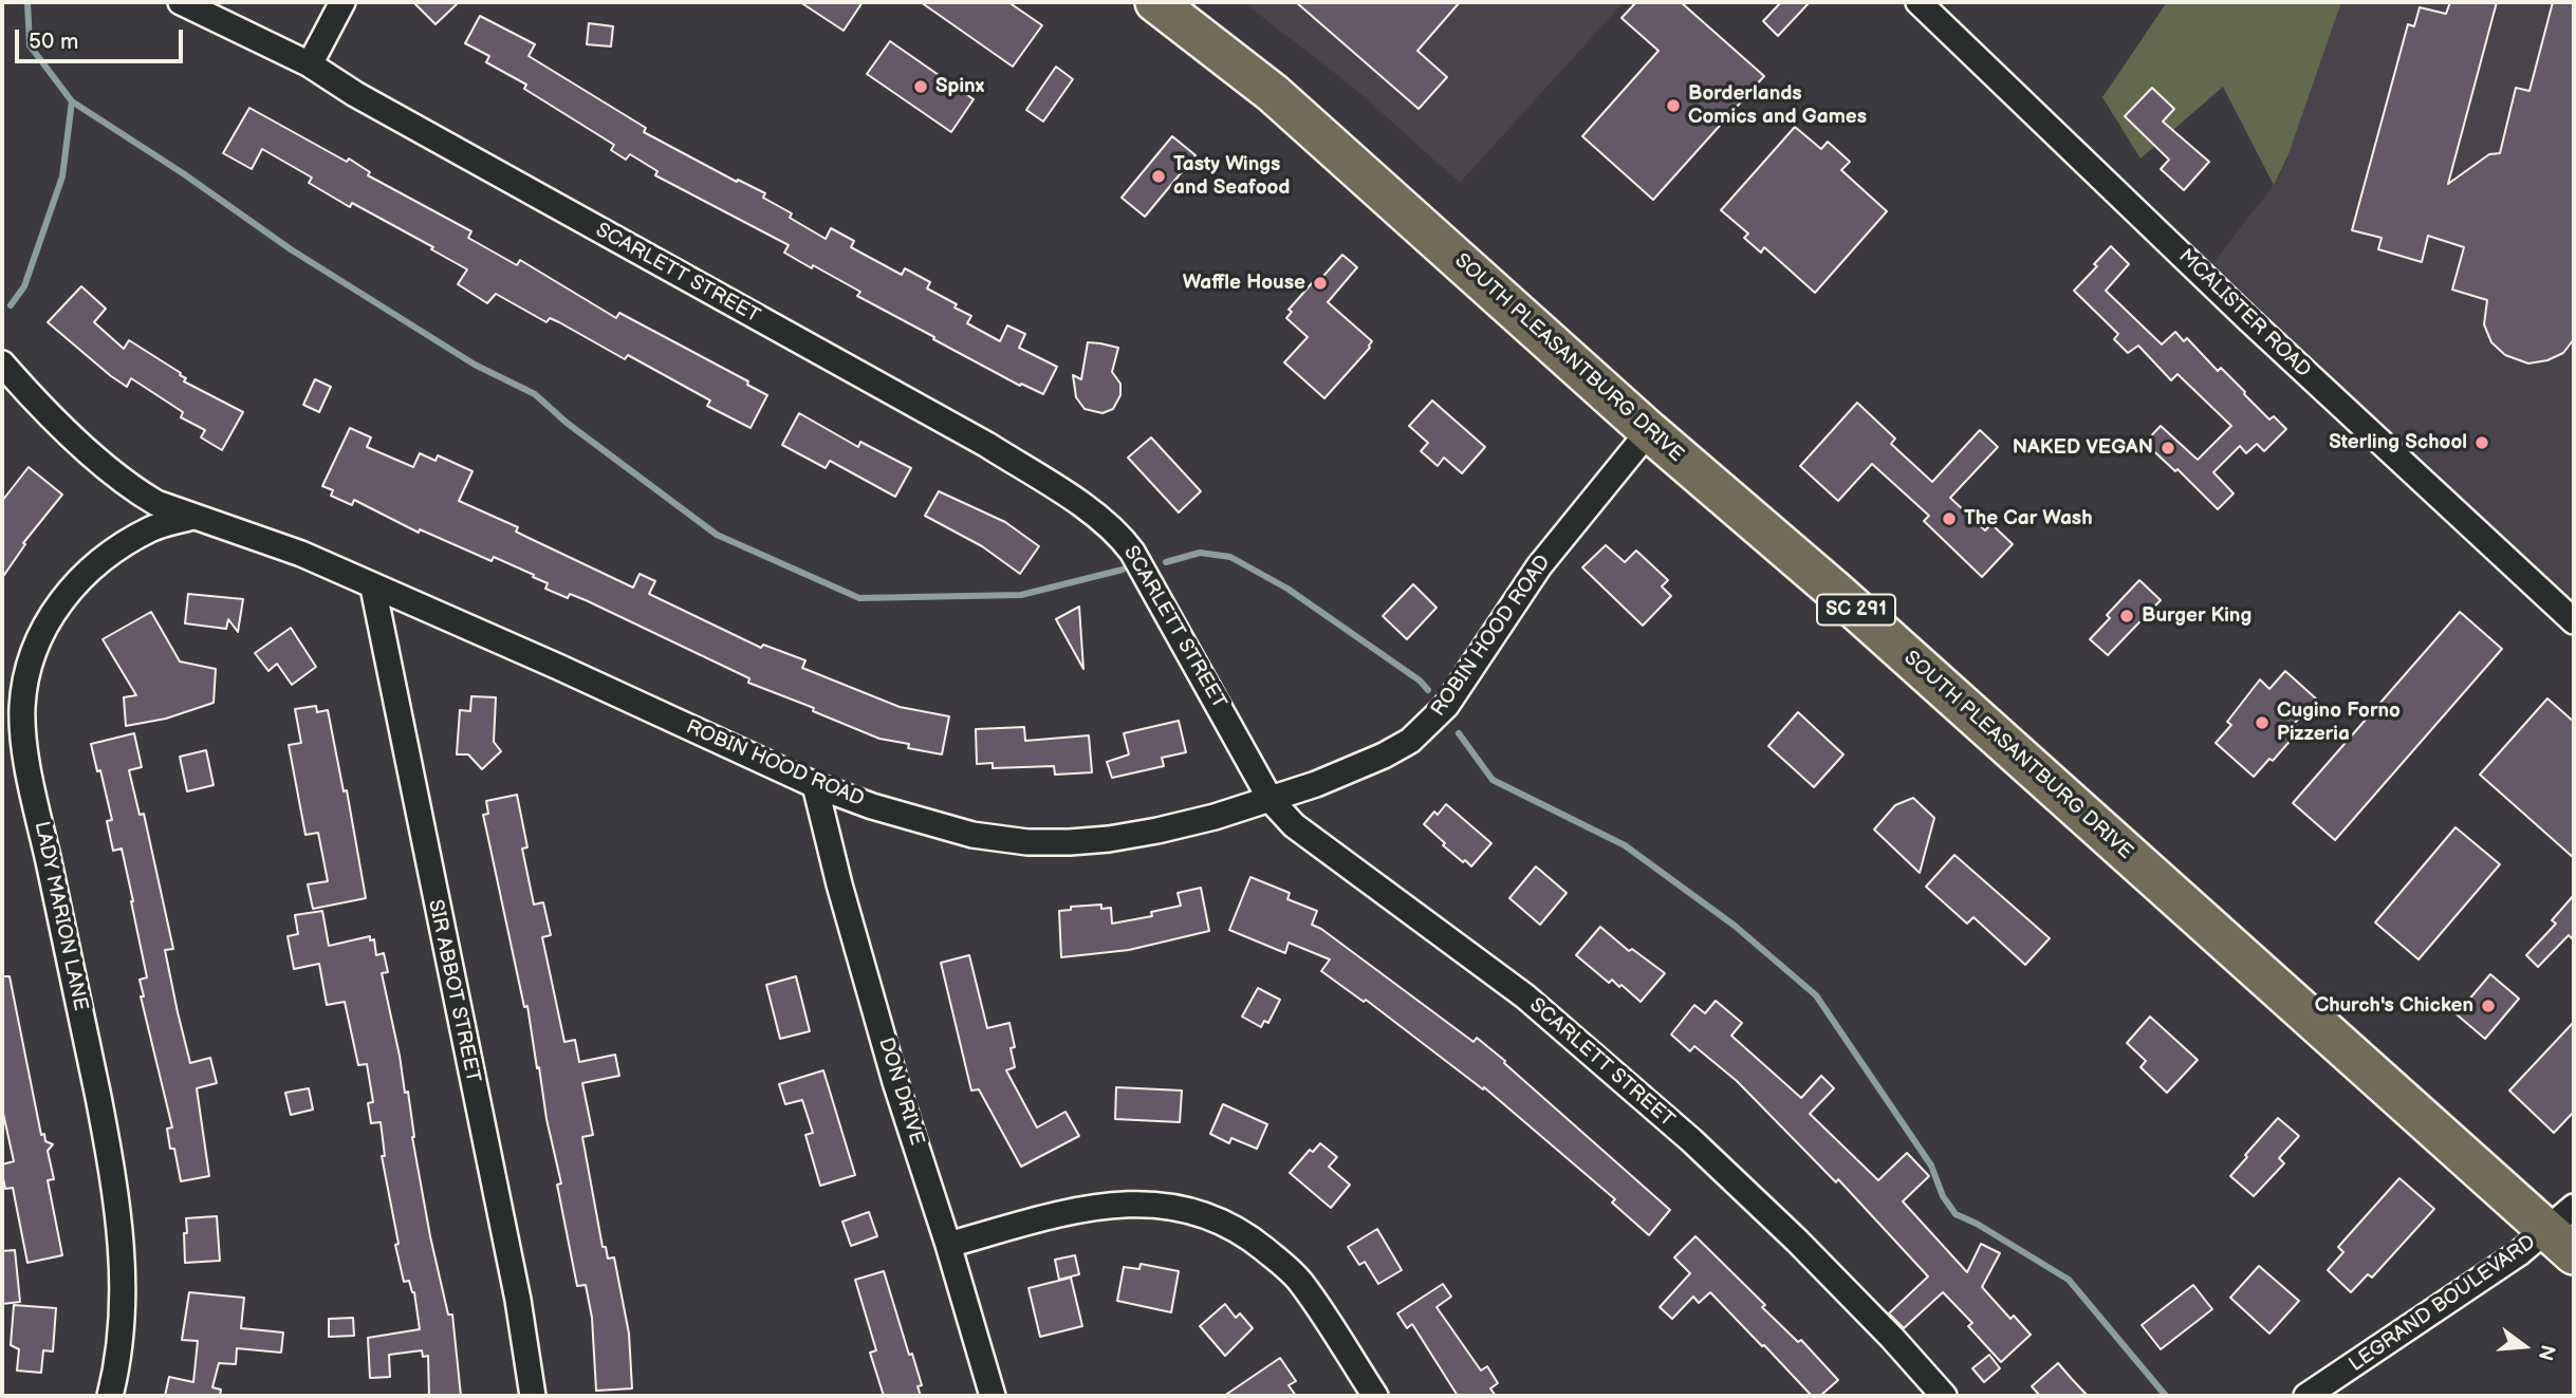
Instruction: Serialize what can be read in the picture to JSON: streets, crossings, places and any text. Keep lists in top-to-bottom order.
{
  "streets": {
    "main road": ["SOUTH PLEASANTBURG DRIVE", "SC 291"],
    "street": [
      "SCARLETT STREET",
      "MCALISTER ROAD",
      "ROBIN HOOD ROAD",
      "LADY MARION LANE",
      "SIR ABBOT STREET",
      "DON DRIVE",
      "LEGRAND BOULEVARD"
    ]
  },
  "crossings": [
    ["SCARLETT STREET", "ROBIN HOOD ROAD"],
    ["SOUTH PLEASANTBURG DRIVE", "ROBIN HOOD ROAD"],
    ["SOUTH PLEASANTBURG DRIVE", "LEGRAND BOULEVARD"],
    ["ROBIN HOOD ROAD", "LADY MARION LANE"],
    ["ROBIN HOOD ROAD", "SIR ABBOT STREET"],
    ["ROBIN HOOD ROAD", "DON DRIVE"]
  ],
  "places": [
    "Spinx",
    "Borderlands Comics and Games",
    "Tasty Wings and Seafood",
    "Waffle House",
    "Sterling School",
    "NAKED VEGAN",
    "The Car Wash",
    "Burger King",
    "Cugino Forno Pizzeria",
    "Church's Chicken"
  ],
  "scale_bar": "50 m",
  "north": "right"
}
